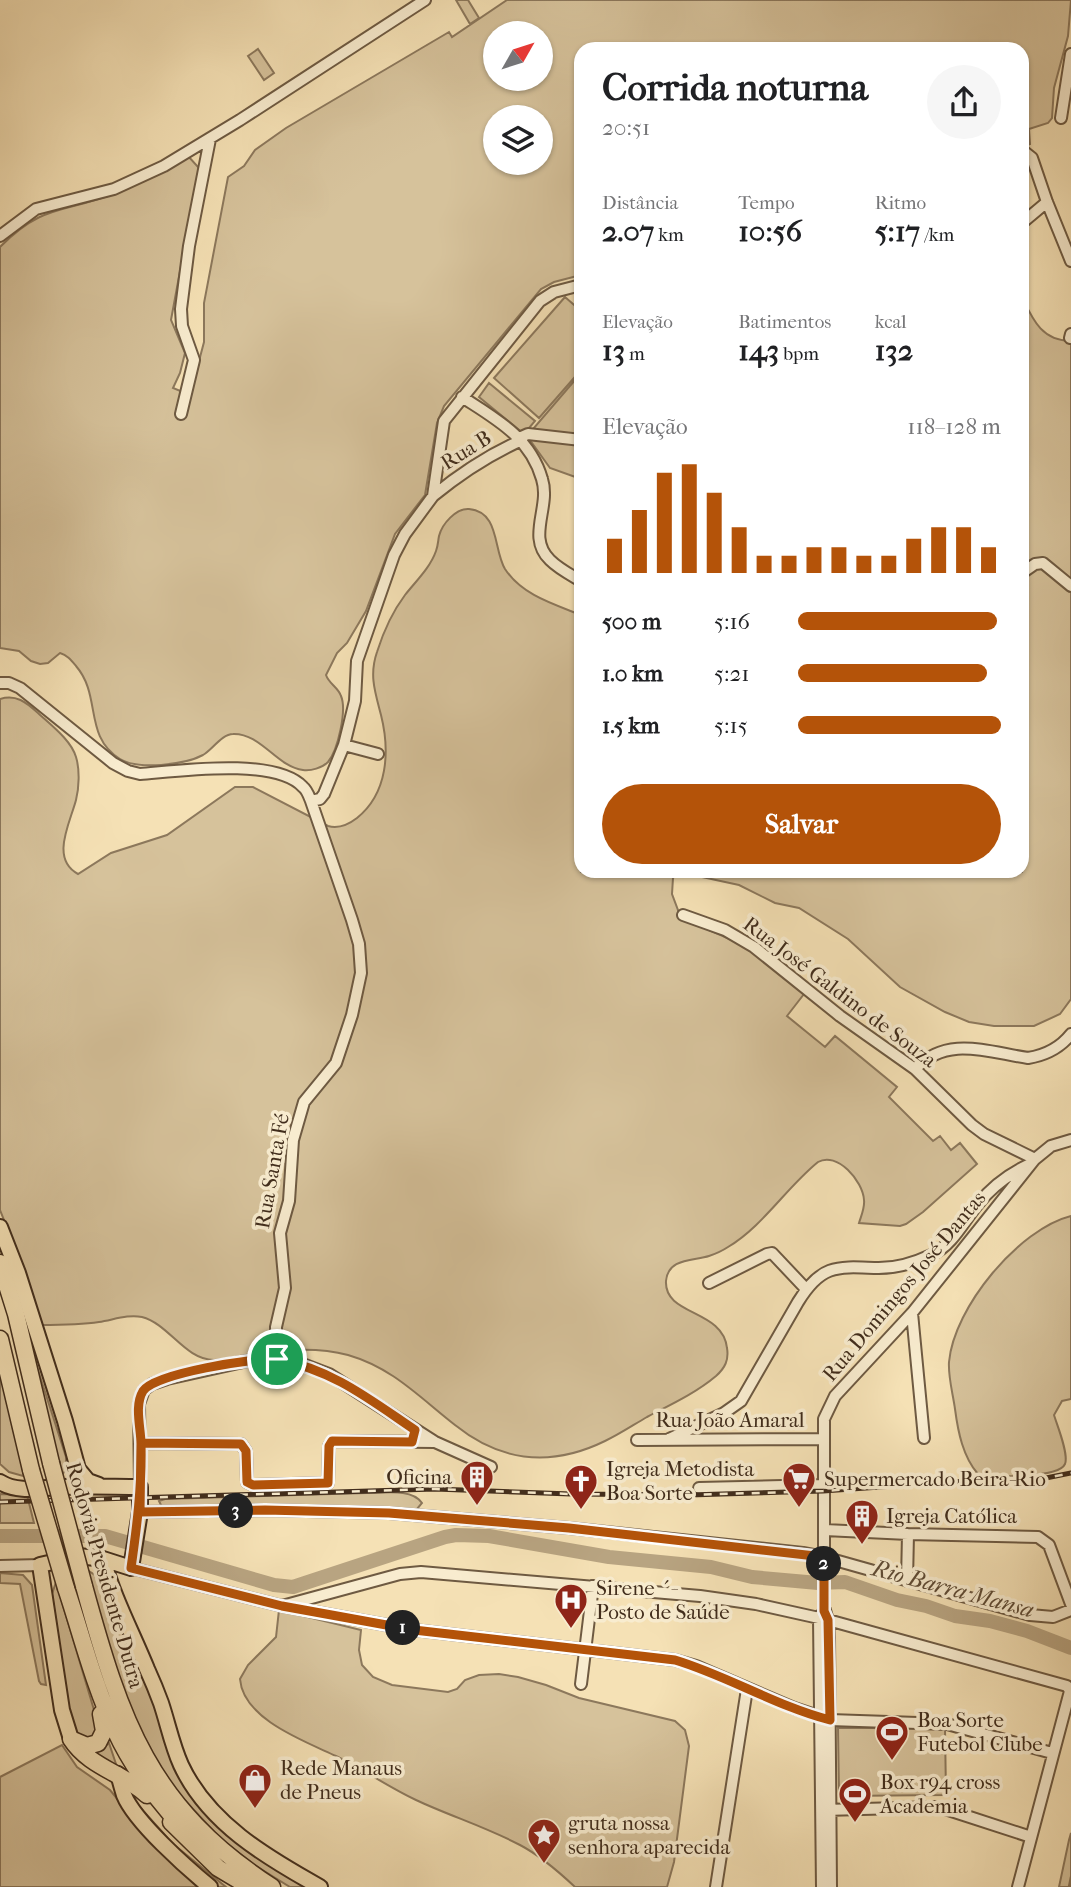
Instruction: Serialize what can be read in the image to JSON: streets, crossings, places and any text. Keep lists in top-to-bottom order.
{
  "streets": {
    "highway": ["Rodovia Presidente Dutra"],
    "street": [
      "Rua B",
      "Rua José Galdino de Souza",
      "Rua Santa Fé",
      "Rua Domingos José Dantas",
      "Rua João Amaral"
    ]
  },
  "crossings": [
    ["Rua José Galdino de Souza", "Rua Domingos José Dantas"],
    ["Rua Domingos José Dantas", "Rua João Amaral"]
  ],
  "water": ["Rio Barra Mansa"],
  "places": {
    "building": ["Oficina", "Igreja Católica"],
    "supermarket": ["Supermercado Beira-Rio"],
    "church": ["Igreja Metodista Boa Sorte"],
    "hospital": ["Sirene ´- Posto de Saúde"],
    "sports": ["Boa Sorte Futebol Clube", "Box r94 cross Academia"],
    "shop": ["Rede Manaus de Pneus"],
    "place": ["gruta nossa senhora aparecida"]
  },
  "north": "top right",
  "page": {
    "heading": ["Corrida noturna", "20:51"],
    "stats": [
      ["Distância", "2.07 km"],
      ["Tempo", "10:56"],
      ["Ritmo", "5:17 /km"],
      ["Elevação", "13 m"],
      ["Batimentos", "143 bpm"],
      ["kcal", "132"]
    ],
    "chart": ["Elevação", "118–128 m"],
    "list": [
      {
        "name": "500 m",
        "note": "5:16"
      },
      {
        "name": "1.0 km",
        "note": "5:21"
      },
      {
        "name": "1.5 km",
        "note": "5:15"
      }
    ],
    "buttons": "Salvar",
    "pins": ["3", "2", "1"]
  }
}
